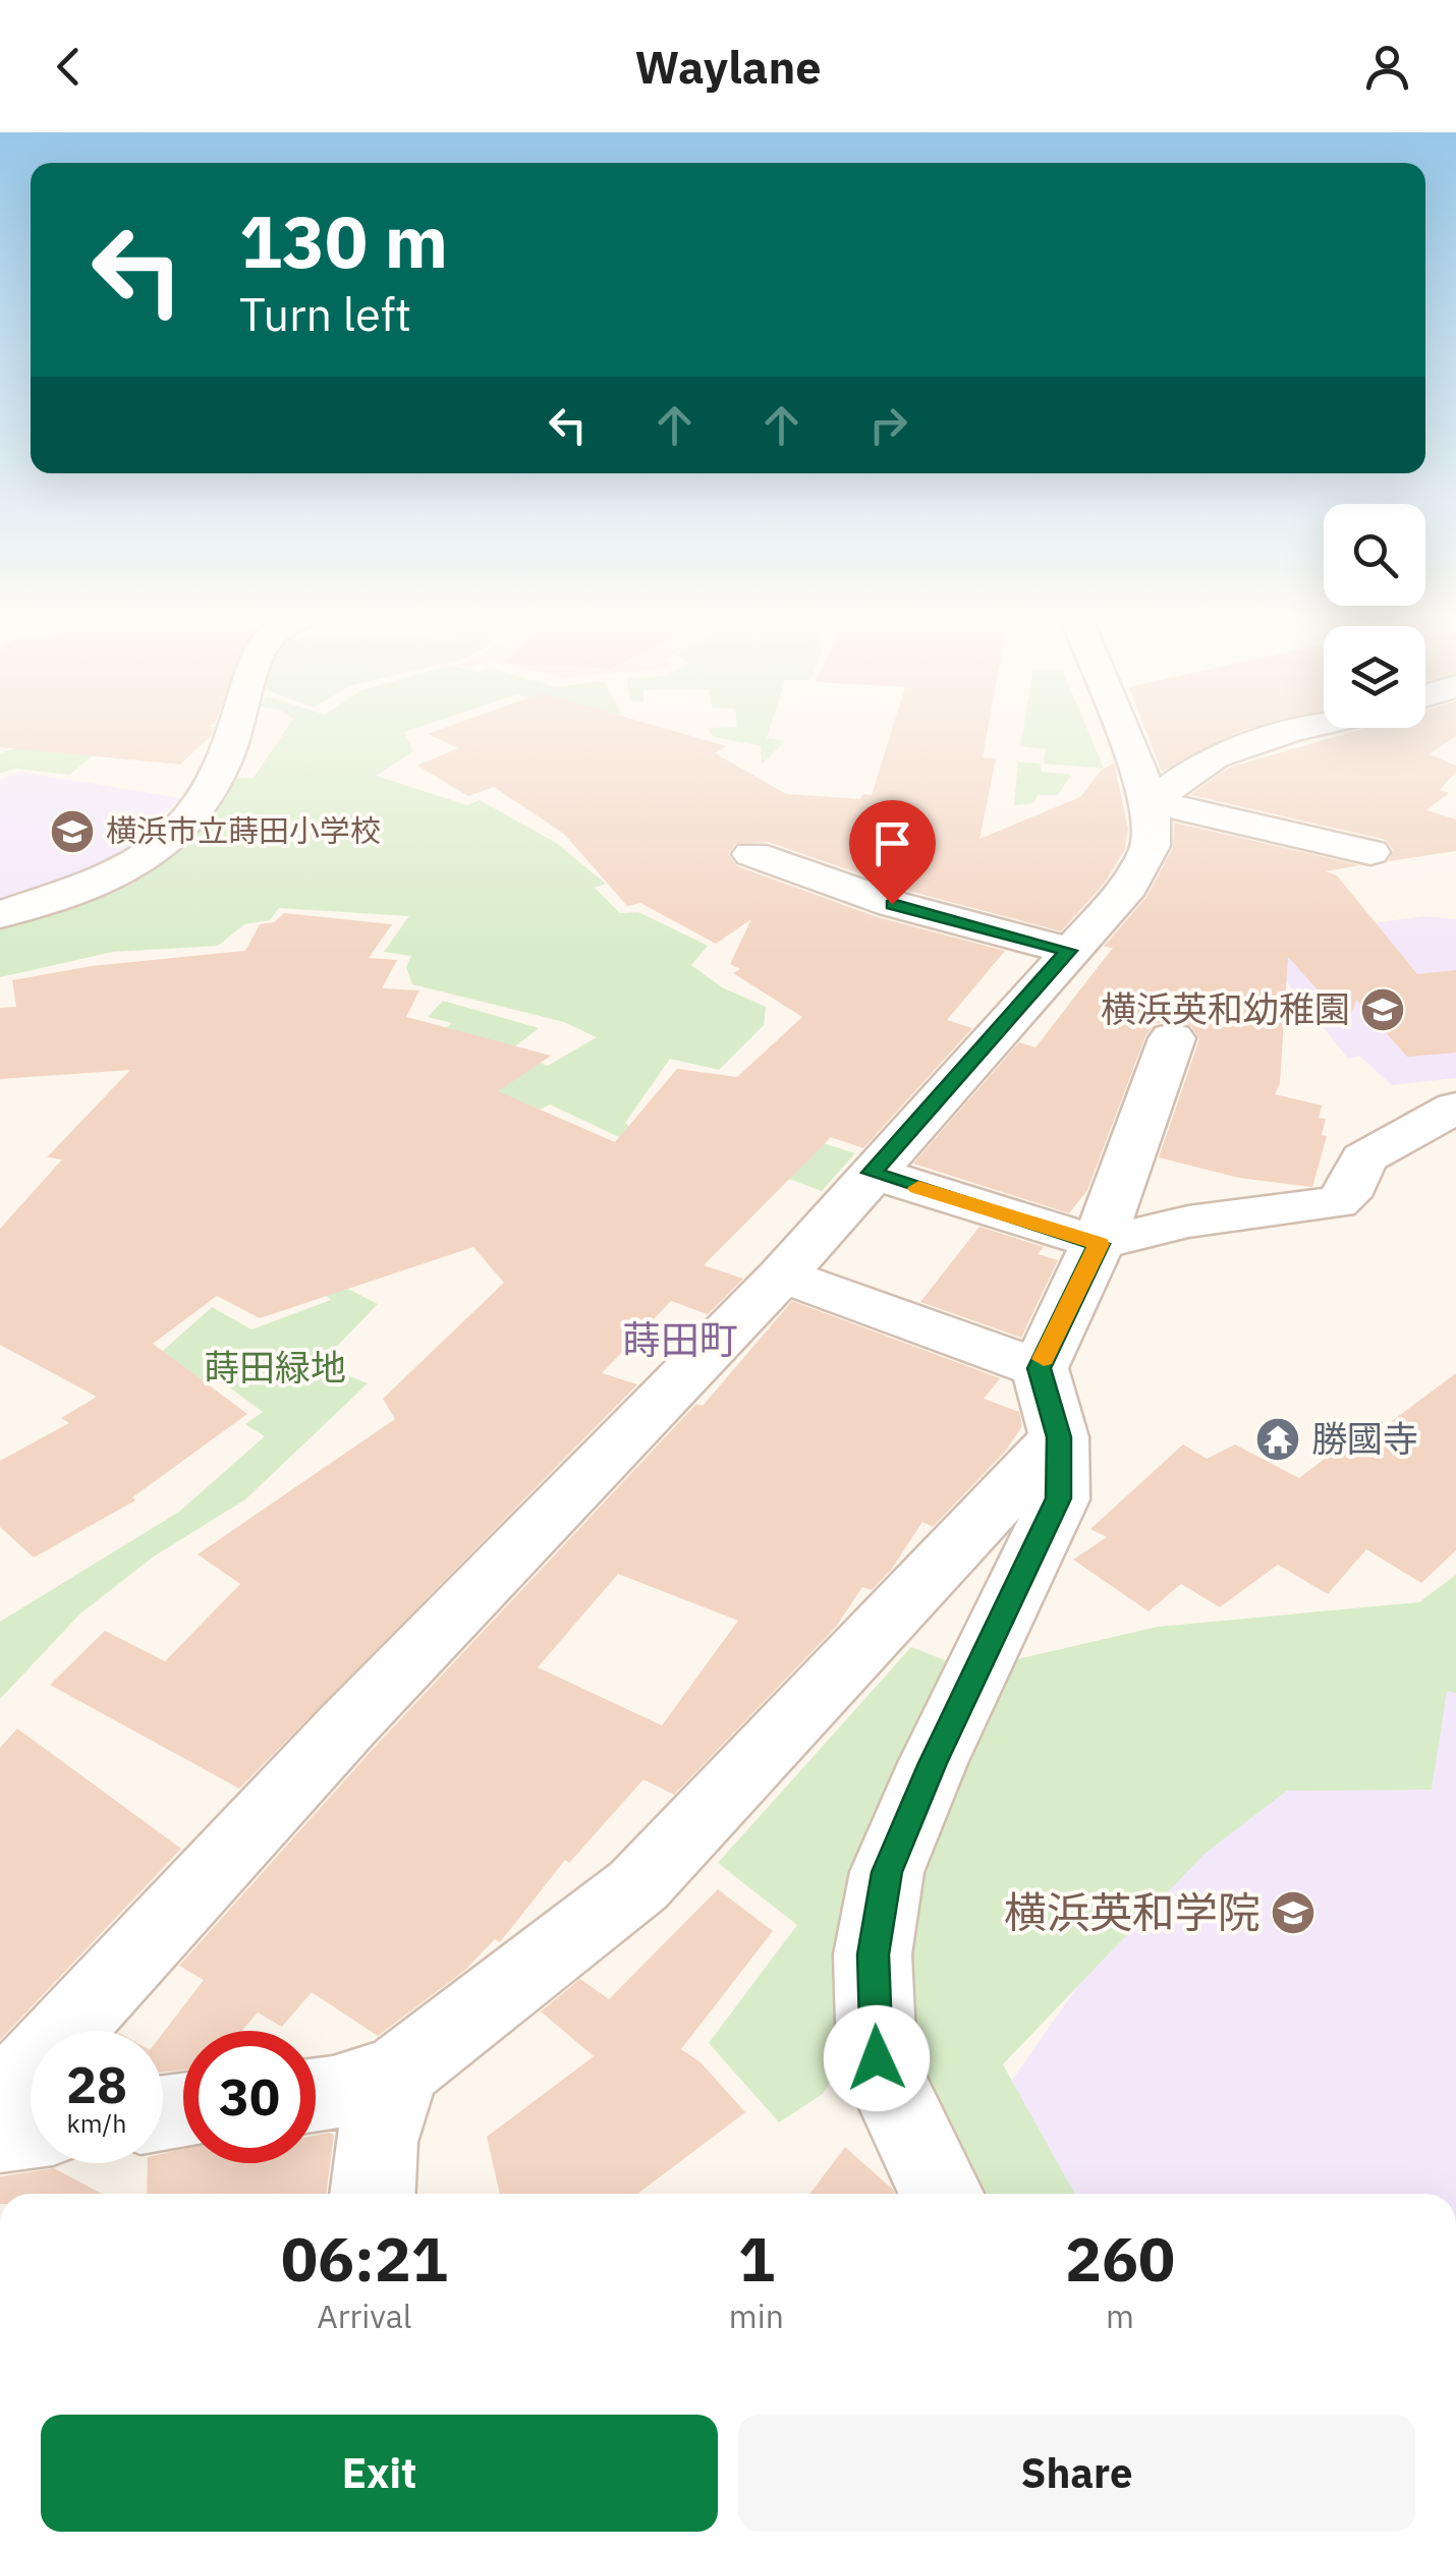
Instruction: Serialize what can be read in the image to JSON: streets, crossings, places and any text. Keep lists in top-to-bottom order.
{
  "districts": ["蒔田町"],
  "parks": ["蒔田緑地"],
  "places": {
    "school or university": ["横浜市立蒔田小学校", "横浜英和幼稚園", "横浜英和学院"],
    "temple": ["勝國寺"]
  },
  "page": {
    "header": "Waylane",
    "turn": ["130 m", "Turn left"],
    "speed": "28 km/h",
    "limit": "30",
    "eta": [
      "06:21",
      "Arrival",
      "1",
      "min",
      "260",
      "m"
    ],
    "buttons": ["Exit", "Share"]
  }
}
